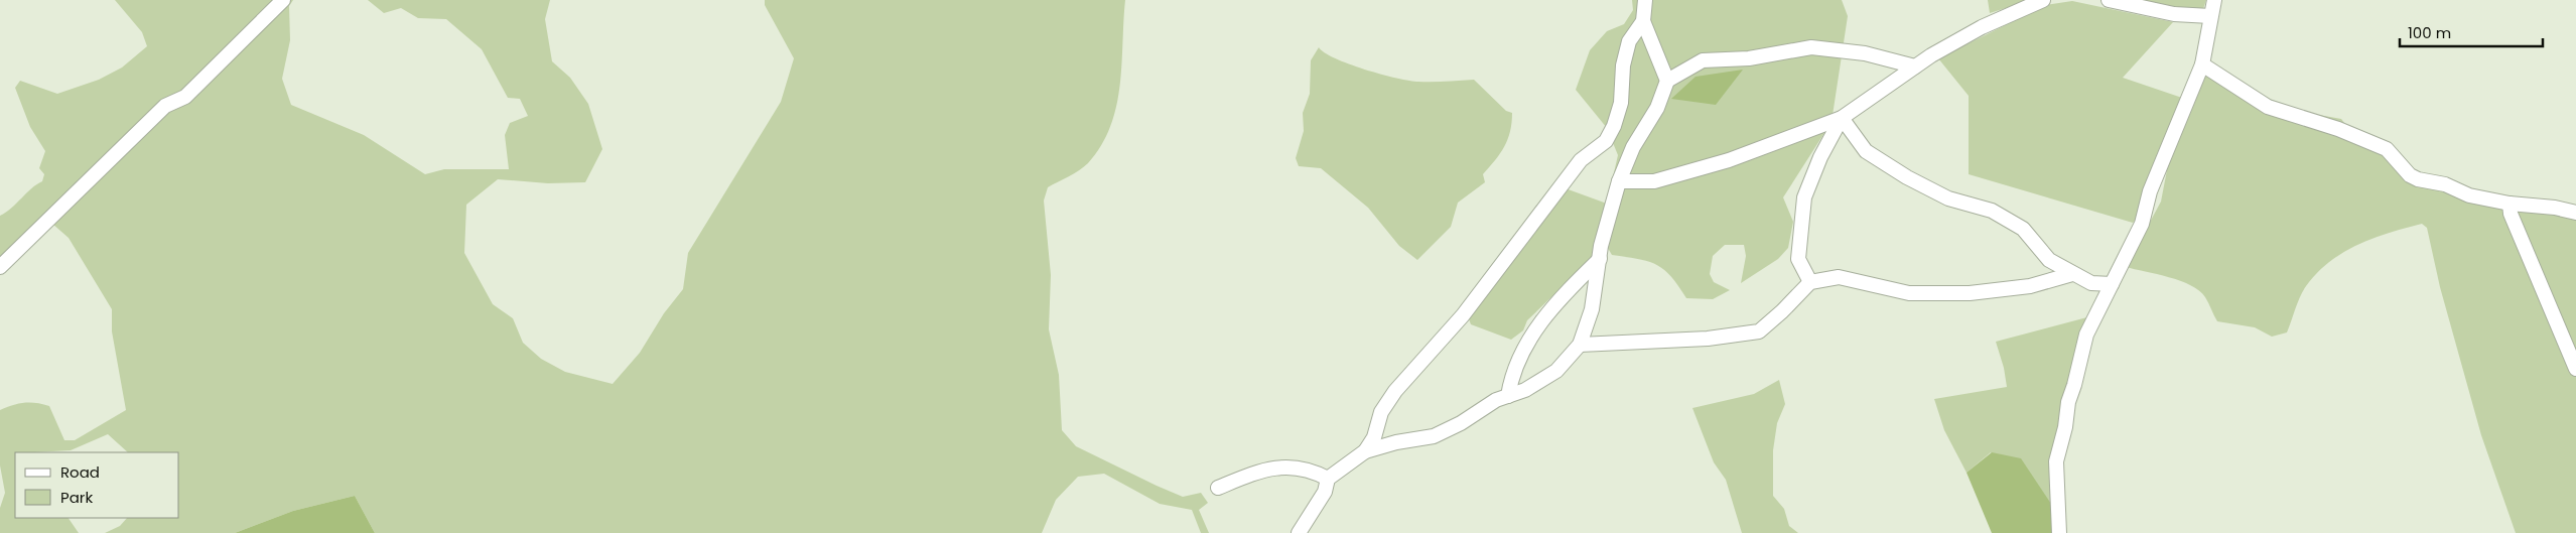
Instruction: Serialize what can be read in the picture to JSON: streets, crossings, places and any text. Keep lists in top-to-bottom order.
{
  "legend": ["Road", "Park"],
  "scale_bar": "100 m"
}
